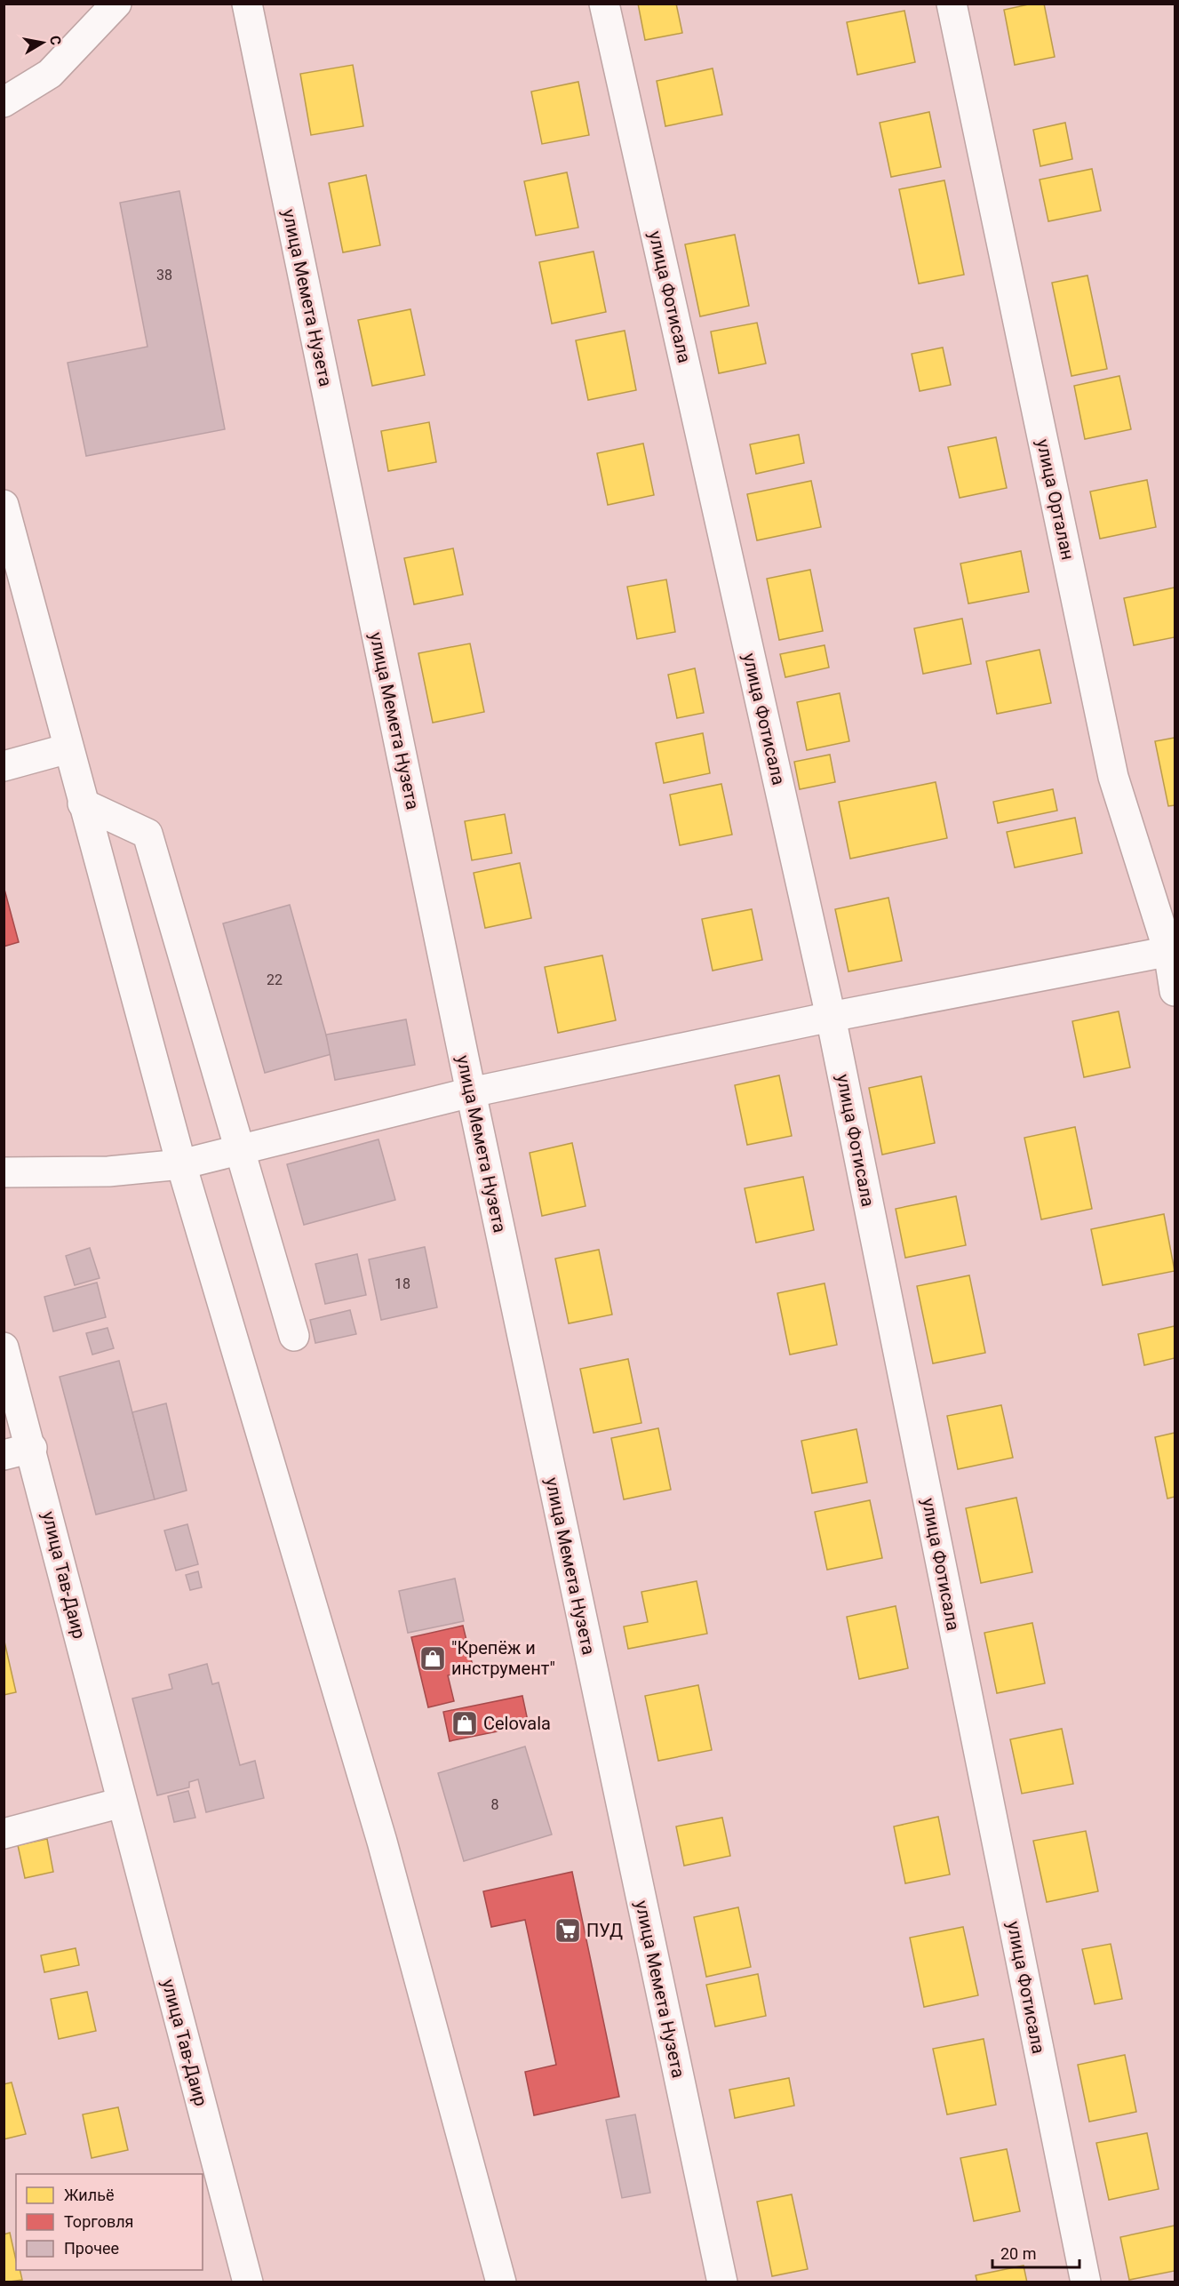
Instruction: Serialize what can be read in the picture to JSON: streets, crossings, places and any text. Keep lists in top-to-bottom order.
{
  "streets": {
    "street": [
      "улица Фотисала",
      "улица Мемета Нузета",
      "улица Орталан",
      "улица Тав-Даир"
    ]
  },
  "places": {
    "shop": ["\"Крепёж и инструмент\"", "Celovala"],
    "supermarket": ["ПУД"]
  },
  "house_numbers": [
    "38",
    "22",
    "18",
    "8"
  ],
  "legend": ["Жильё", "Торговля", "Прочее"],
  "scale_bar": "20 m",
  "north": "right"
}
